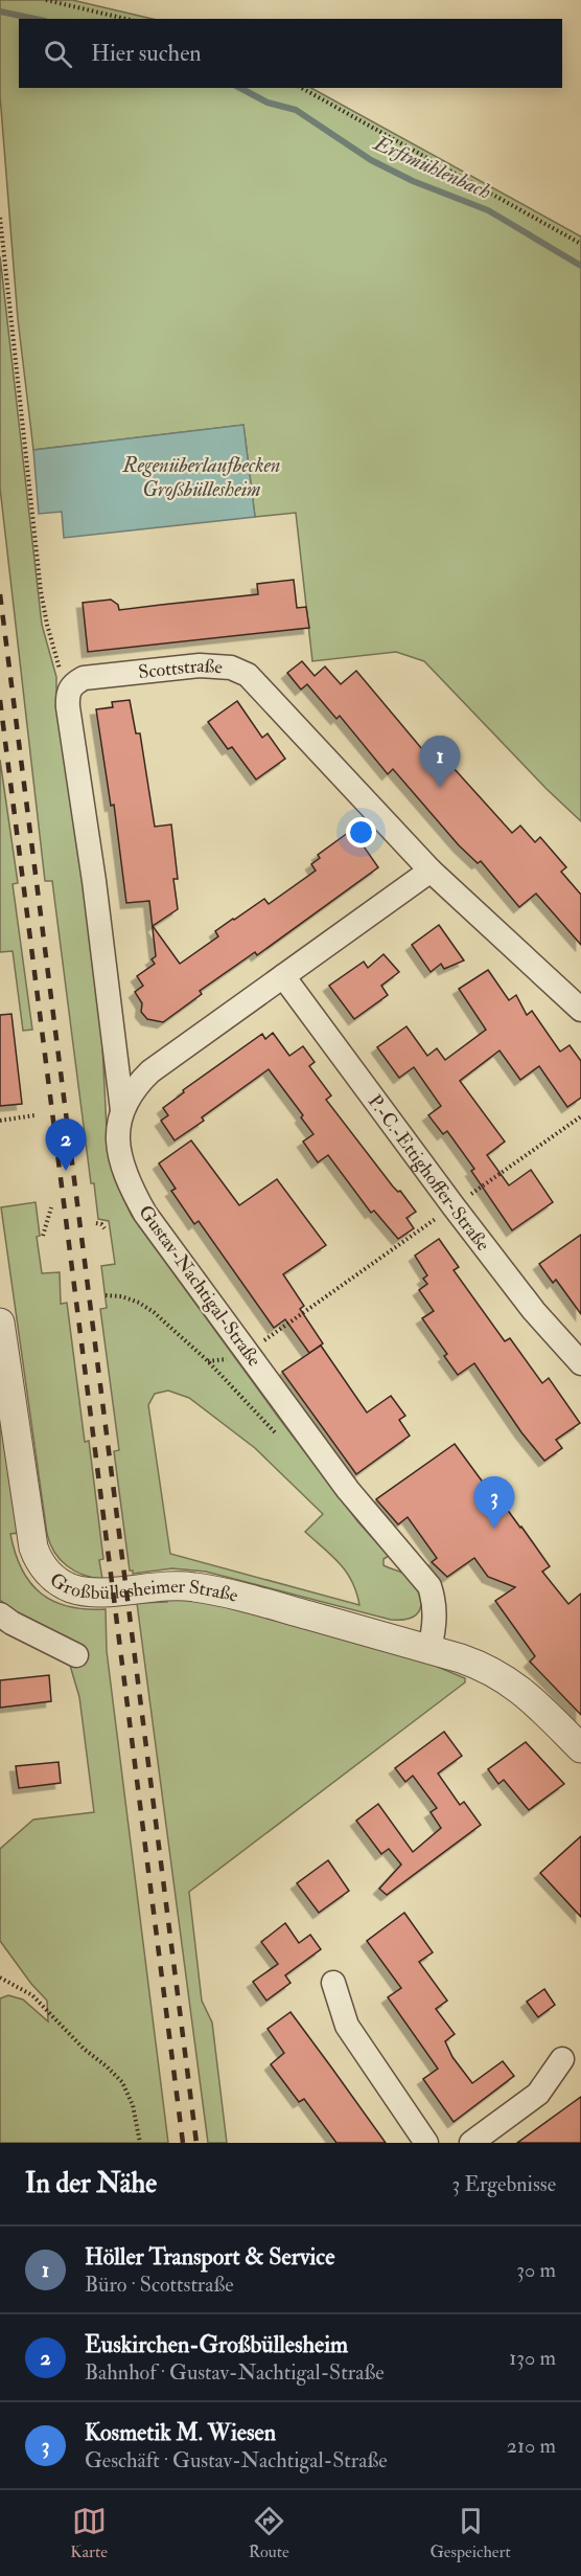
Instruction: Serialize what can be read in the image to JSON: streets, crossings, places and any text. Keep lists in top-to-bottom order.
{
  "streets": {
    "street": [
      "Scottstraße",
      "P.-C.-Ettighoffer-Straße",
      "Gustav-Nachtigal-Straße",
      "Großbüllesheimer Straße"
    ]
  },
  "crossings": [
    ["Scottstraße", "Gustav-Nachtigal-Straße"],
    ["P.-C.-Ettighoffer-Straße", "Gustav-Nachtigal-Straße"],
    ["Gustav-Nachtigal-Straße", "Großbüllesheimer Straße"]
  ],
  "water": ["Erftmühlenbach", "Regenüberlaufbecken Großbüllesheim"],
  "page": {
    "search": "Hier suchen",
    "pins": ["1", "2", "3"],
    "heading": ["In der Nähe", "3 Ergebnisse"],
    "list": [
      {
        "mark": "1",
        "name": "Höller Transport & Service",
        "note": "Büro · Scottstraße",
        "value": "30 m"
      },
      {
        "mark": "2",
        "name": "Euskirchen-Großbüllesheim",
        "note": "Bahnhof · Gustav-Nachtigal-Straße",
        "value": "130 m"
      },
      {
        "mark": "3",
        "name": "Kosmetik M. Wiesen",
        "note": "Geschäft · Gustav-Nachtigal-Straße",
        "value": "210 m"
      }
    ],
    "nav": ["Karte", "Route", "Gespeichert"]
  }
}
